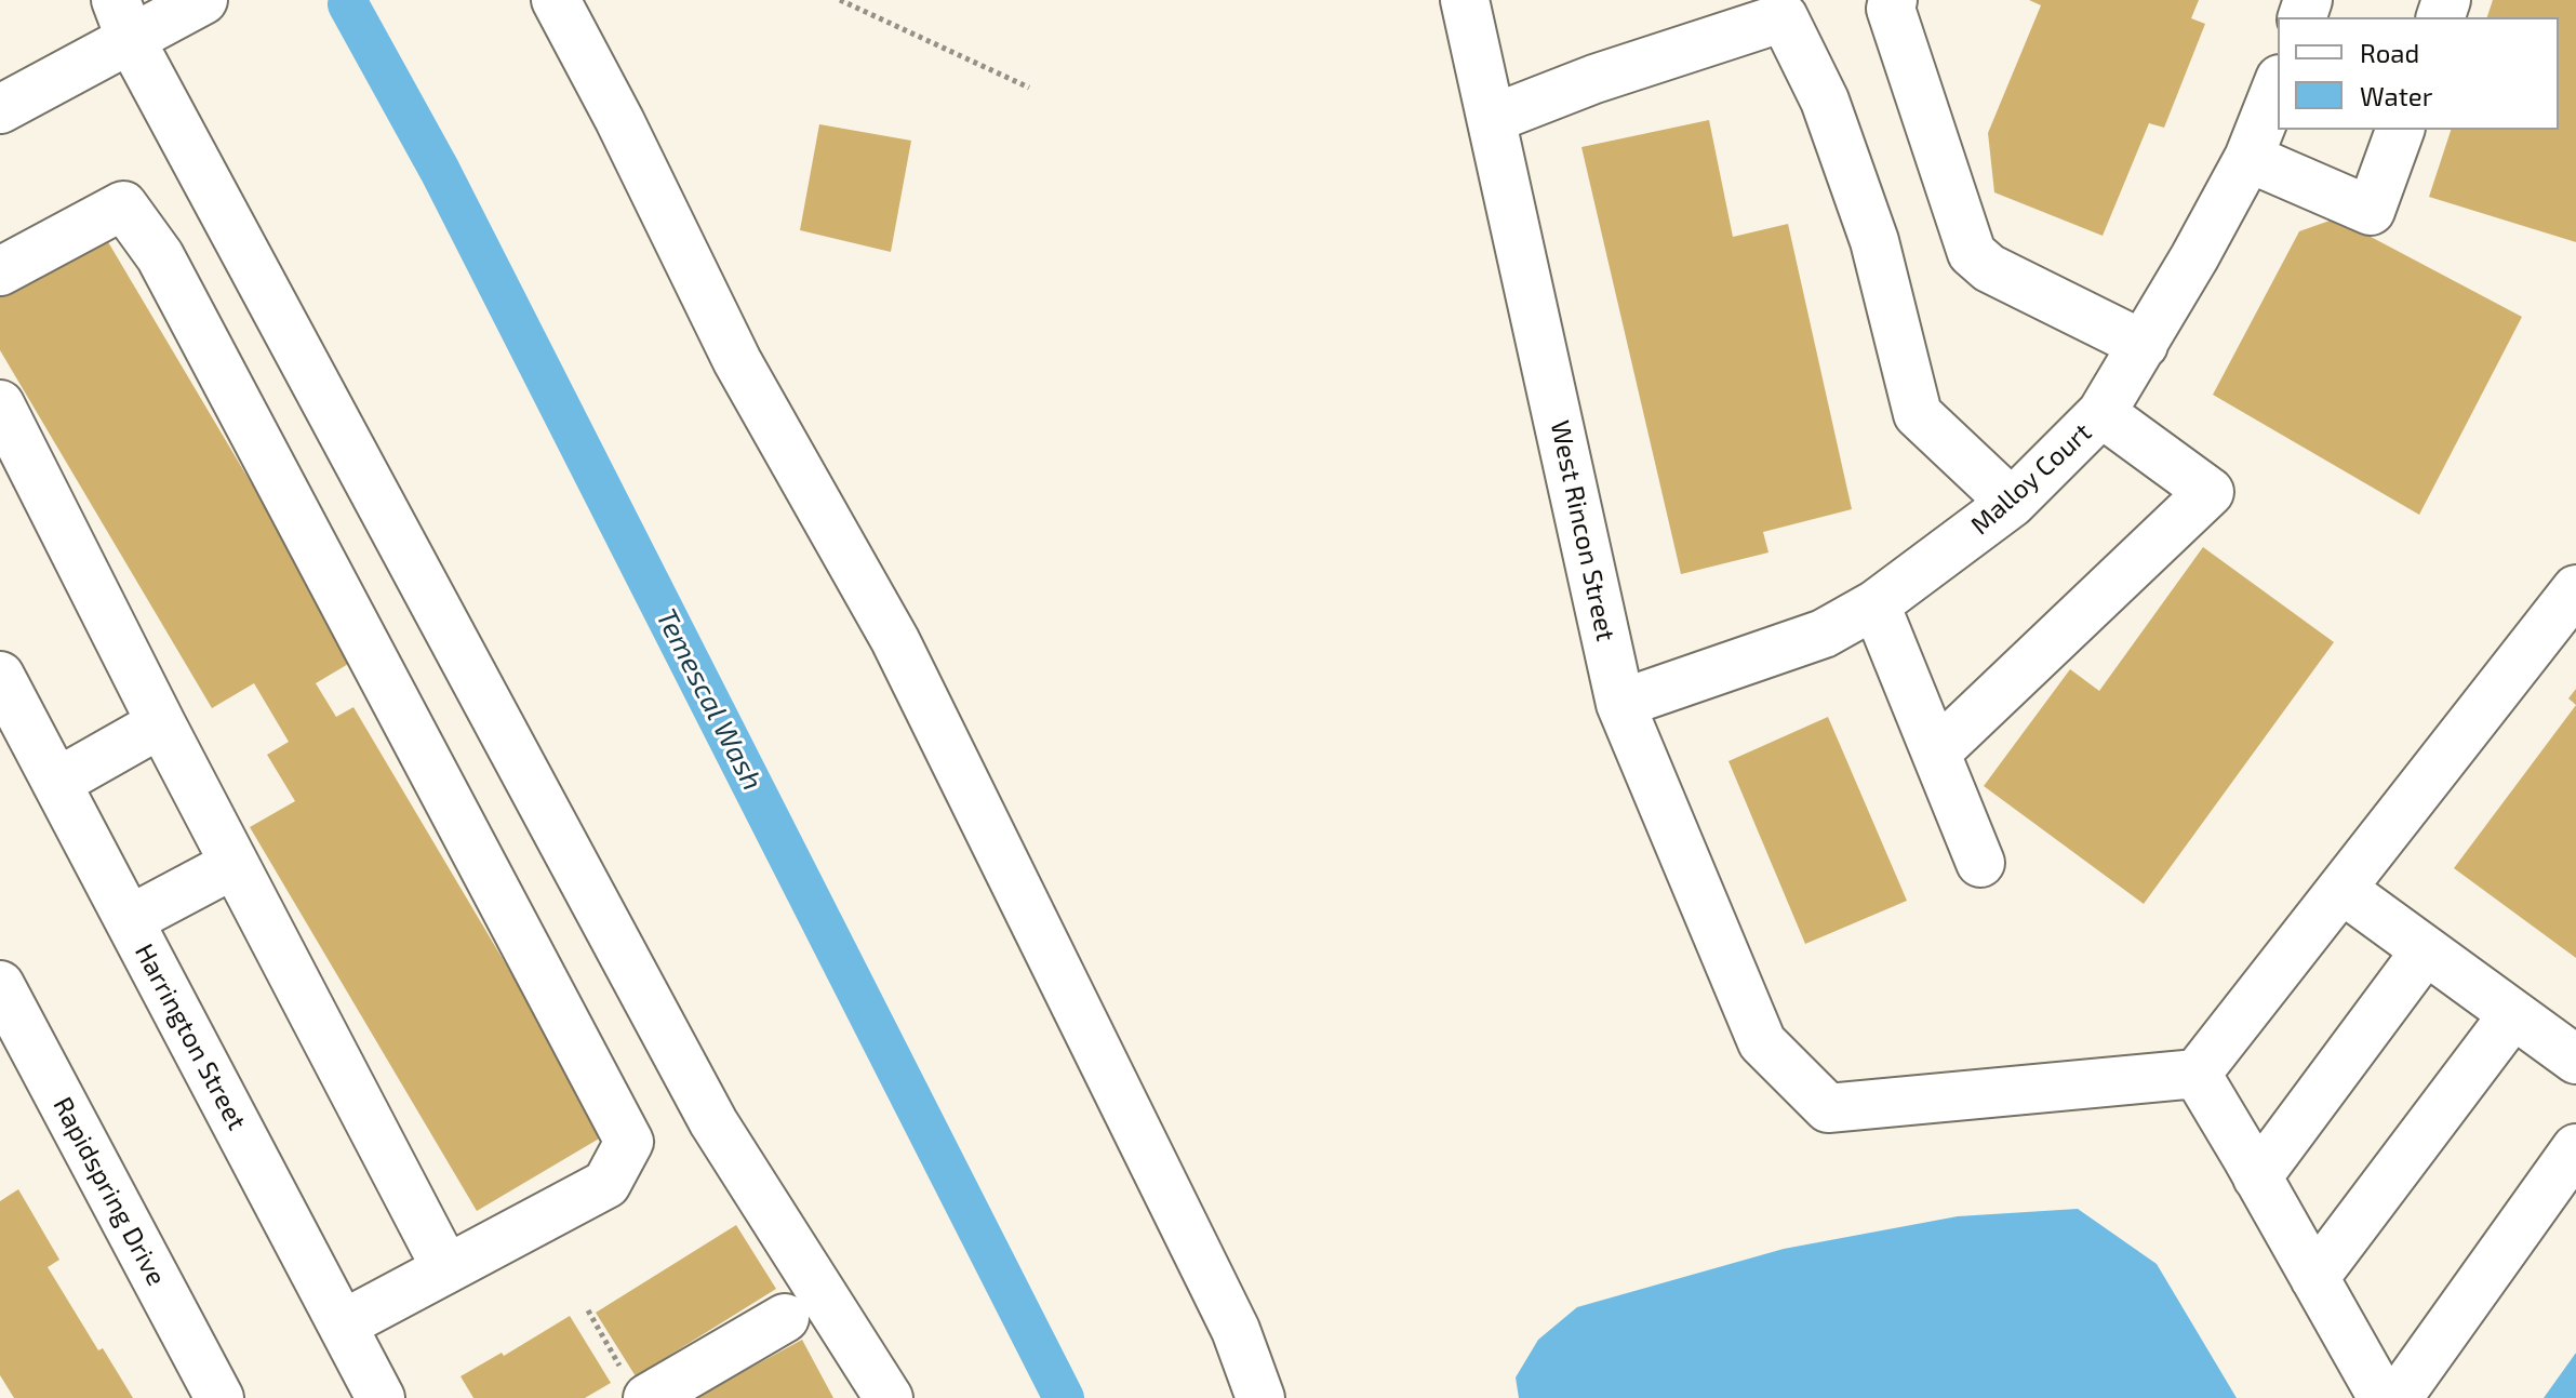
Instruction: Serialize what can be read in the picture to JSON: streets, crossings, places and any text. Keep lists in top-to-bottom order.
{
  "streets": {
    "street": [
      "Malloy Court",
      "West Rincon Street",
      "Harrington Street",
      "Rapidspring Drive"
    ]
  },
  "crossings": [
    ["Malloy Court", "West Rincon Street"]
  ],
  "water": ["Temescal Wash"],
  "legend": ["Road", "Water"]
}
